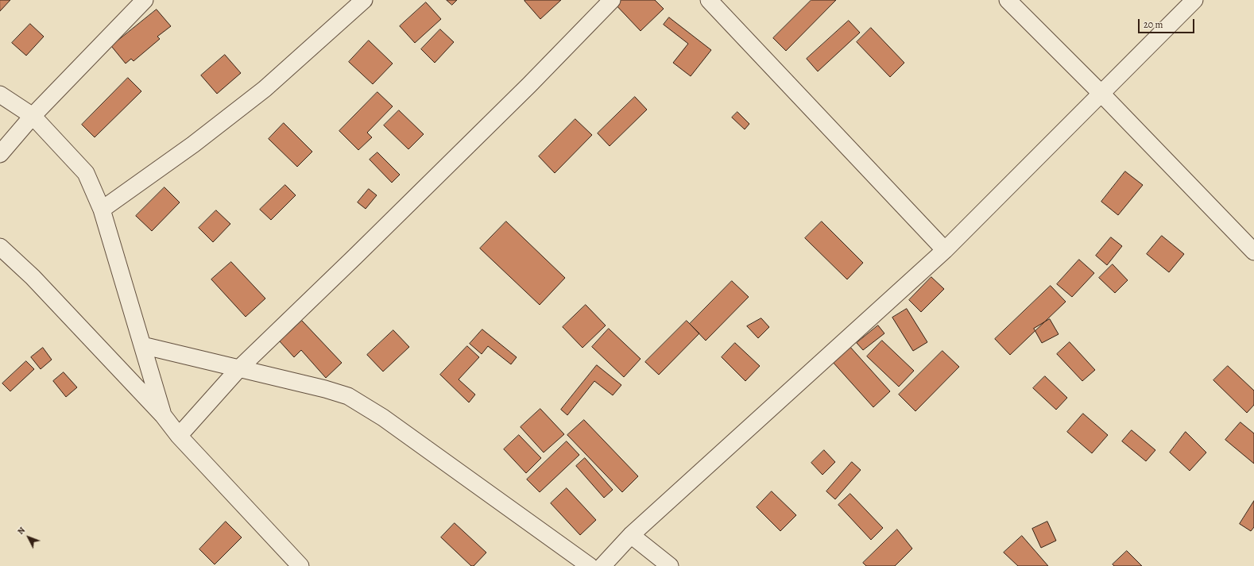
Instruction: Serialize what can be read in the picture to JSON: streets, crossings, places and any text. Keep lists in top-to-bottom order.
{
  "scale_bar": "20 m",
  "north": "top left"
}
